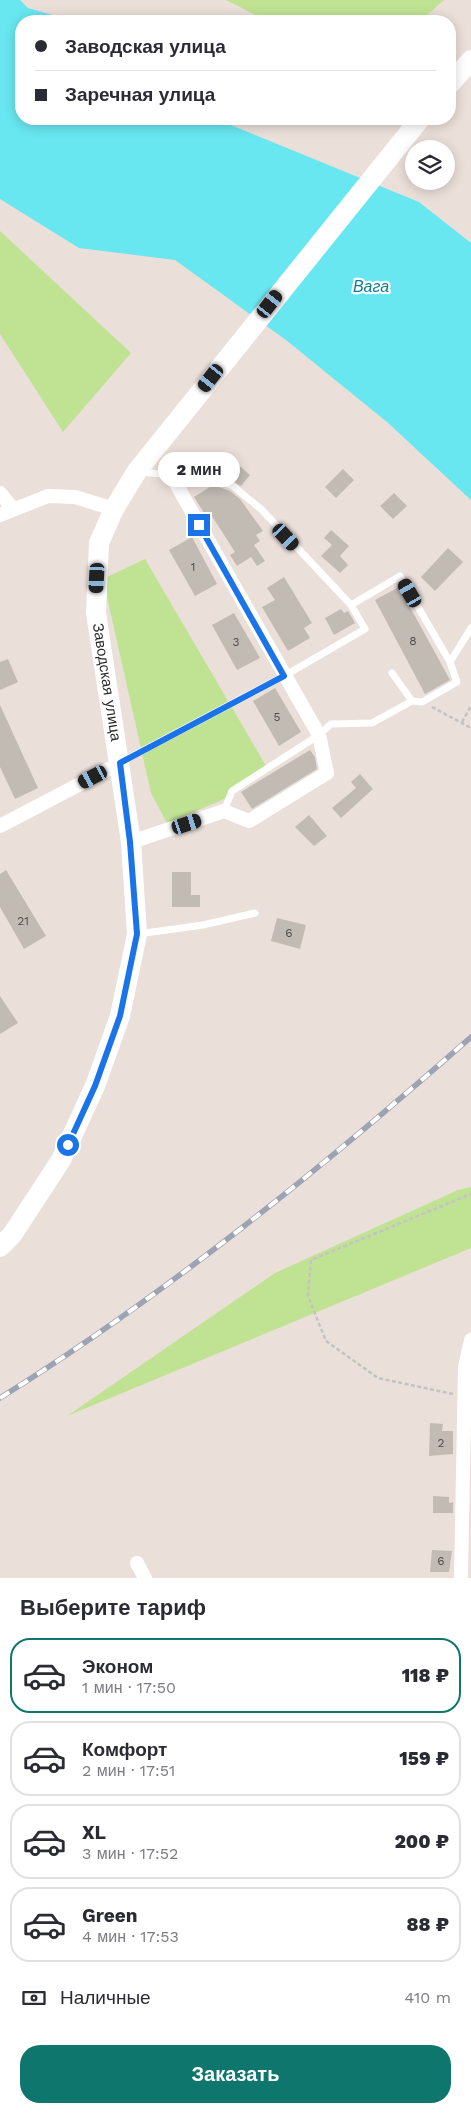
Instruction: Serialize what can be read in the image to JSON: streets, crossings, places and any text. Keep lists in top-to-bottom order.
{
  "streets": {
    "main road": ["Заводская улица"]
  },
  "water": ["Вага"],
  "house_numbers": [
    "1",
    "8",
    "3",
    "5",
    "21",
    "6",
    "2",
    "6"
  ],
  "page": {
    "banner": ["Заводская улица", "Заречная улица"],
    "bubble": "2 мин",
    "heading": "Выберите тариф",
    "list": [
      {
        "name": "Эконом",
        "note": "1 мин · 17:50",
        "value": "118 ₽"
      },
      {
        "name": "Комфорт",
        "note": "2 мин · 17:51",
        "value": "159 ₽"
      },
      {
        "name": "XL",
        "note": "3 мин · 17:52",
        "value": "200 ₽"
      },
      {
        "name": "Green",
        "note": "4 мин · 17:53",
        "value": "88 ₽"
      }
    ],
    "pay": ["Наличные", "410 m"],
    "buttons": "Заказать"
  }
}
